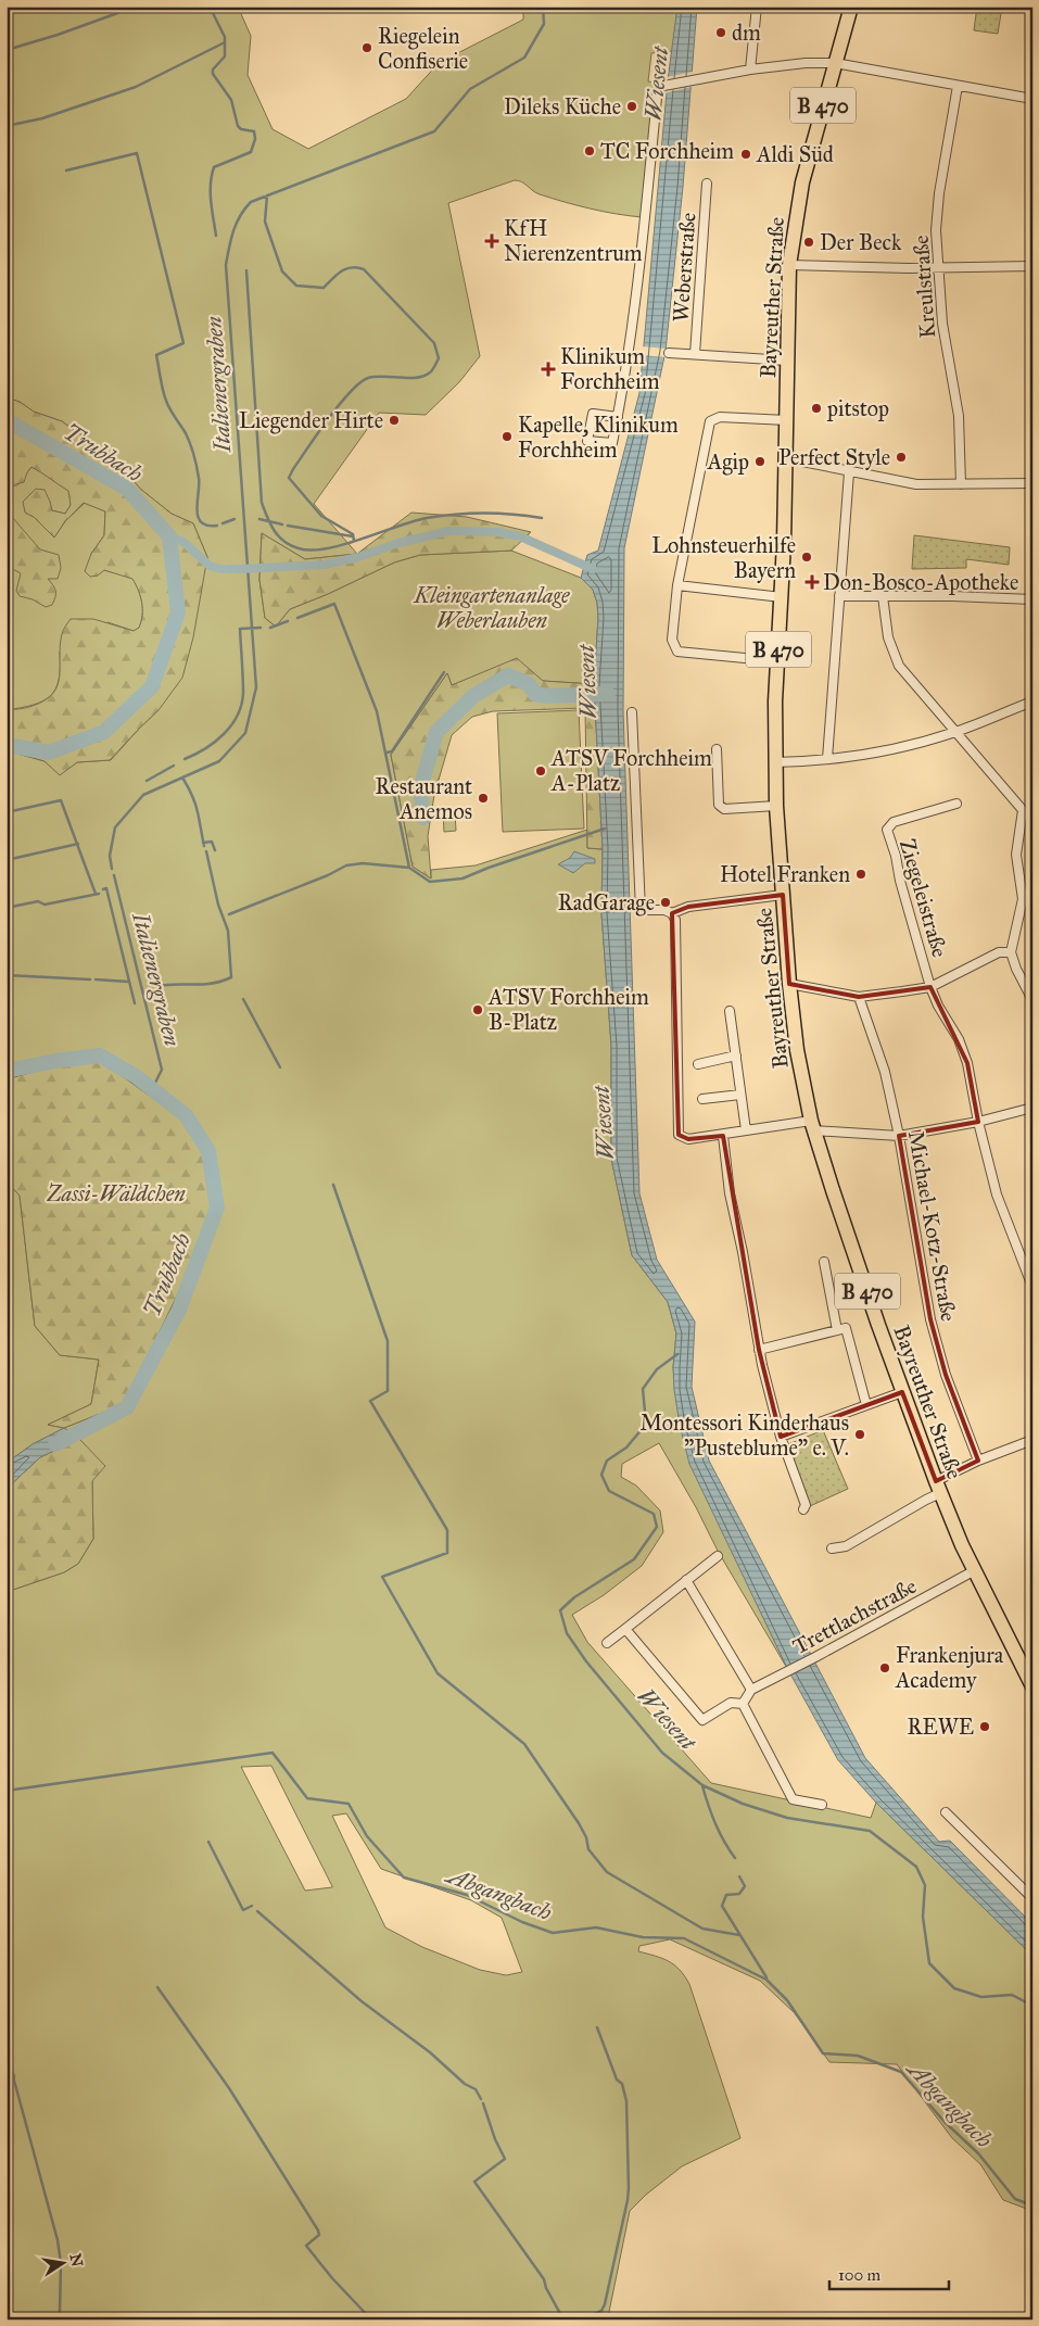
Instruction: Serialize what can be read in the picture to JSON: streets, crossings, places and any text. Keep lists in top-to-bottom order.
{
  "streets": {
    "main road": ["B 470", "Bayreuther Straße"],
    "street": [
      "Weberstraße",
      "Kreulstraße",
      "Ziegeleistraße",
      "Michael-Kotz-Straße",
      "Trettlachstraße"
    ]
  },
  "crossings": [
    ["Weberstraße", "Bayreuther Straße"],
    ["Bayreuther Straße", "Ziegeleistraße"],
    ["Bayreuther Straße", "Trettlachstraße"],
    ["Ziegeleistraße", "Michael-Kotz-Straße"]
  ],
  "water": [
    "Wiesent",
    "Italienergraben",
    "Trubbach",
    "Abgangbach"
  ],
  "parks": ["Kleingartenanlage Weberlauben", "Zassi-Wäldchen"],
  "places": {
    "other": [
      "dm",
      "Riegelein Confiserie",
      "Dileks Küche",
      "TC Forchheim",
      "Aldi Süd",
      "Der Beck",
      "pitstop",
      "Liegender Hirte",
      "Kapelle, Klinikum Forchheim",
      "Perfect Style",
      "Agip",
      "Lohnsteuerhilfe Bayern",
      "ATSV Forchheim A-Platz",
      "Restaurant Anemos",
      "Hotel Franken",
      "RadGarage",
      "ATSV Forchheim B-Platz",
      "Montessori Kinderhaus \"Pusteblume\" e. V.",
      "Frankenjura Academy",
      "REWE"
    ],
    "health": ["KfH Nierenzentrum", "Klinikum Forchheim", "Don-Bosco-Apotheke"]
  },
  "scale_bar": "100 m",
  "north": "right"
}
